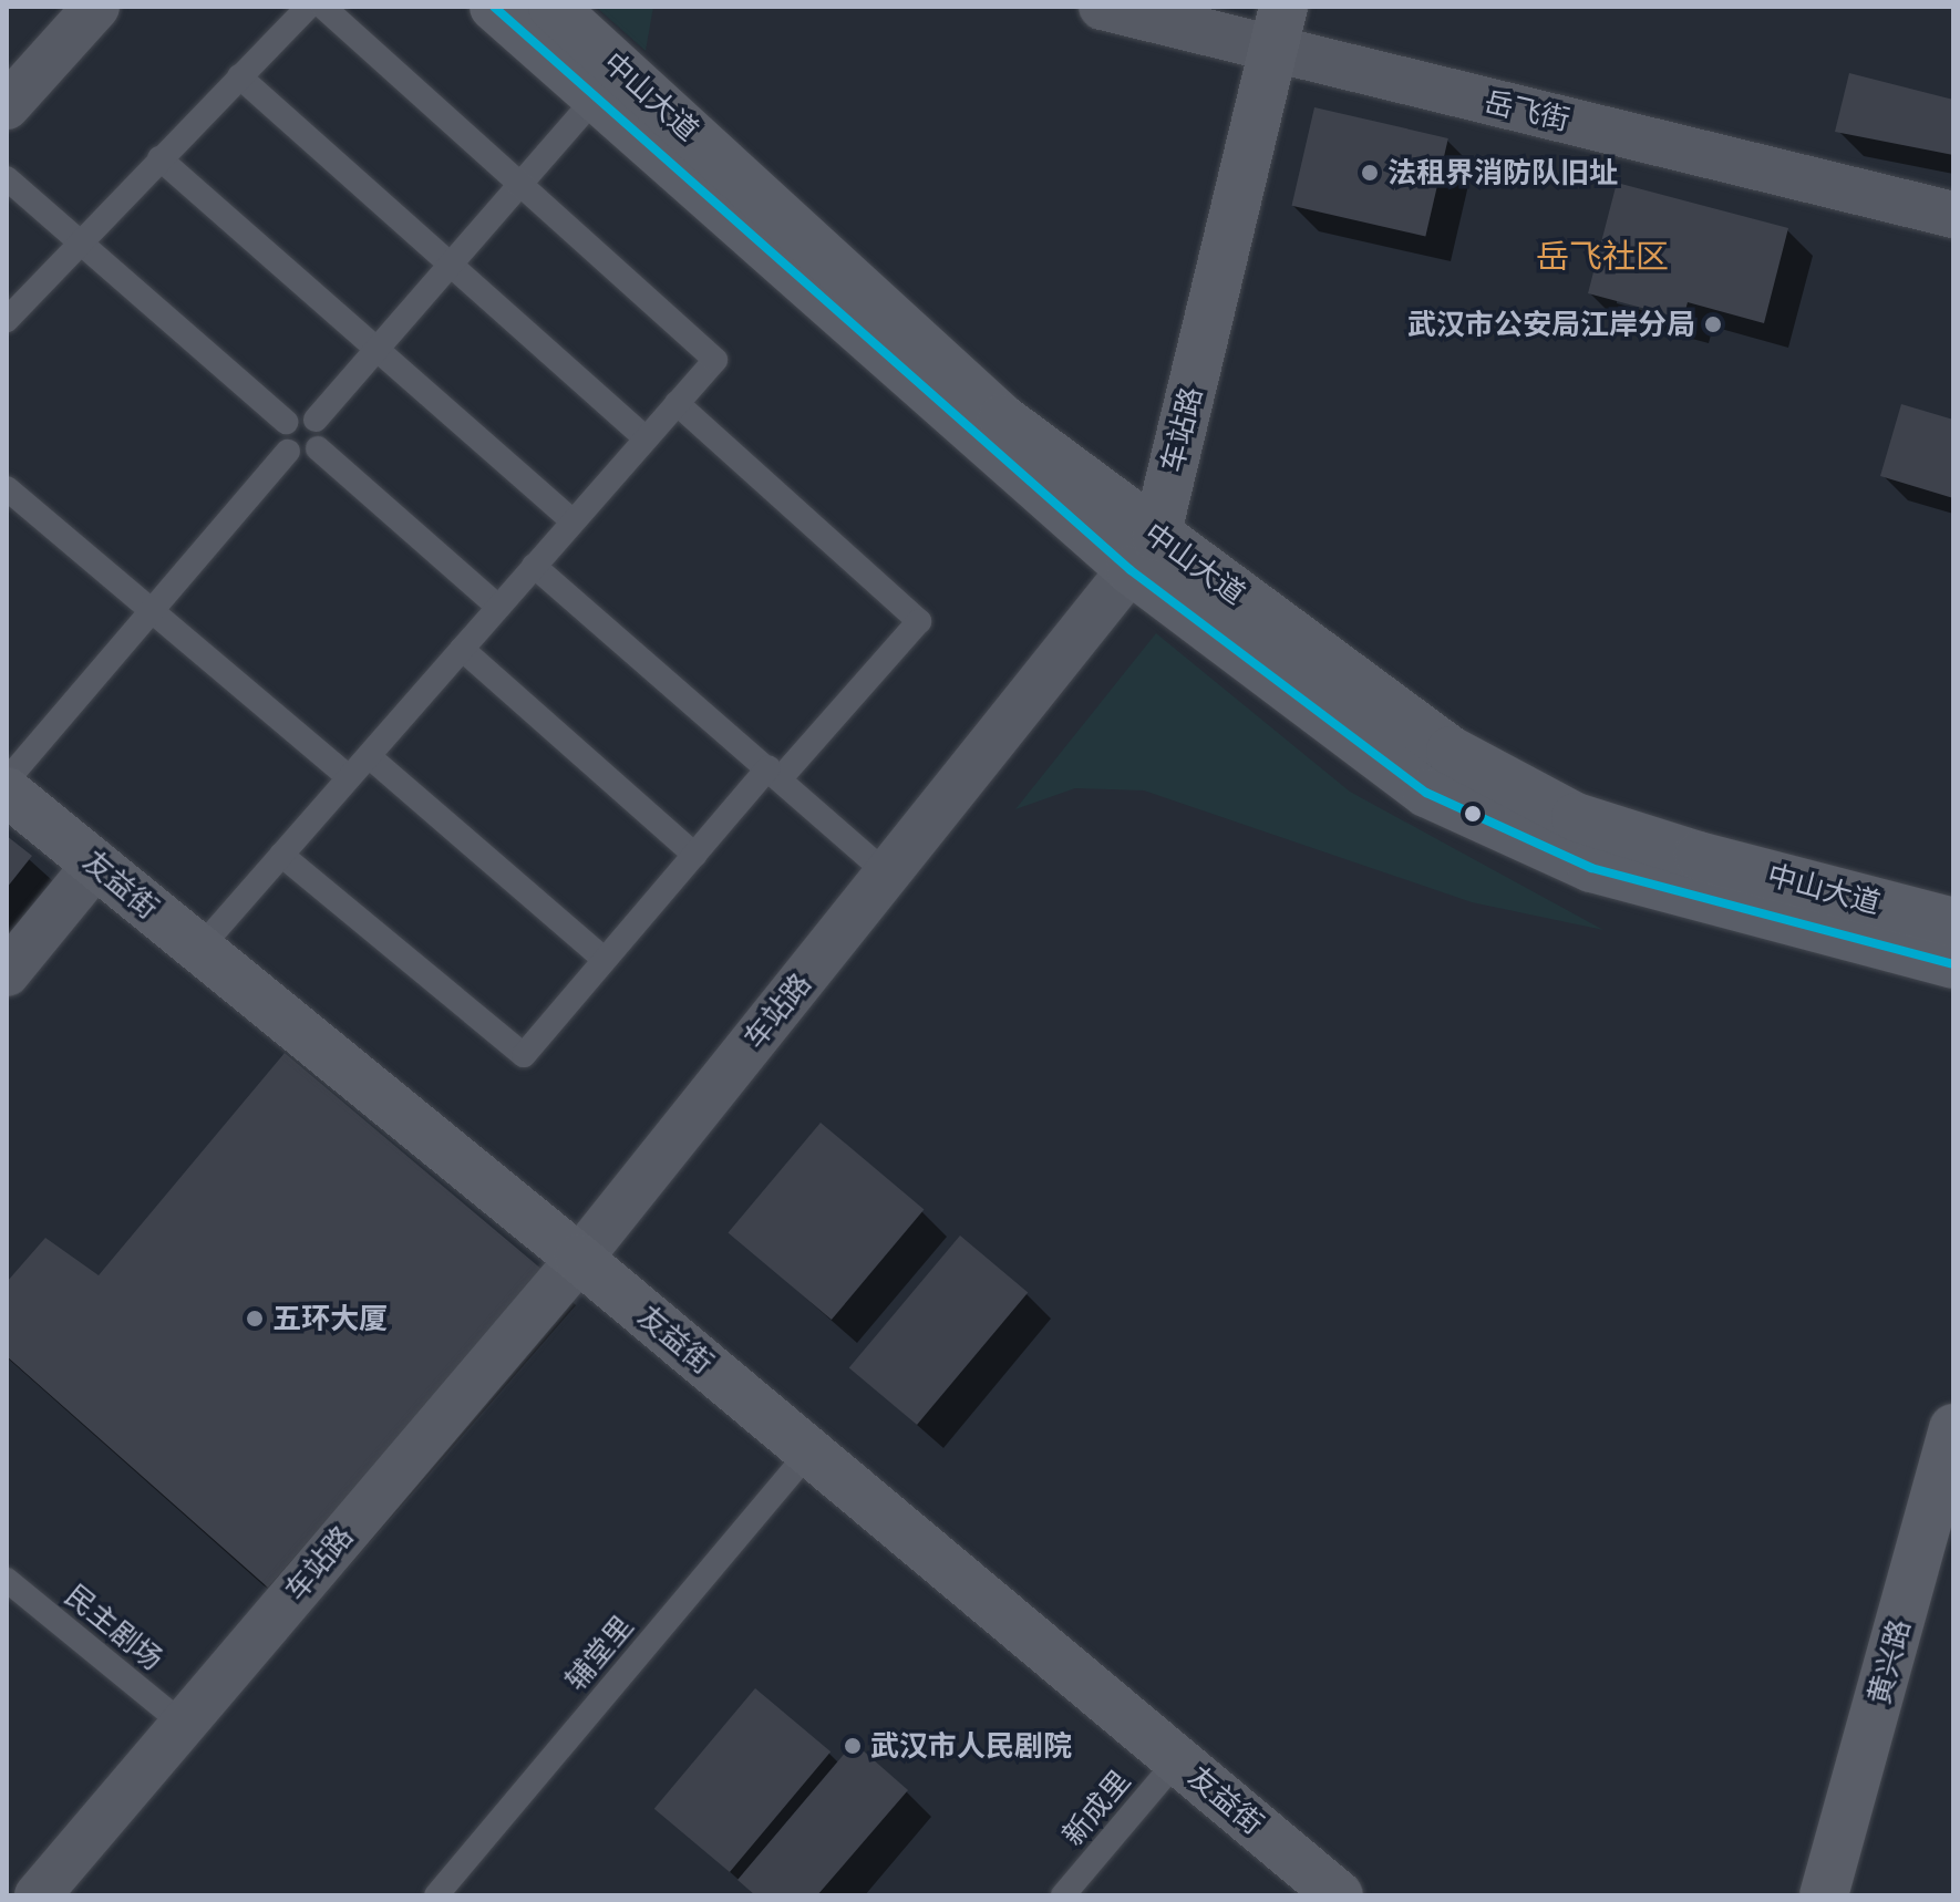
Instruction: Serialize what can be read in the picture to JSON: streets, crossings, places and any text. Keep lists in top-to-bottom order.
{
  "streets": {
    "main road": [
      "中山大道",
      "车站路",
      "友益街",
      "黄兴路"
    ],
    "street": ["岳飞街"],
    "lane": ["民主剧场", "辅堂里", "新成里"]
  },
  "crossings": [
    ["中山大道", "车站路"],
    ["岳飞街", "车站路"],
    ["车站路", "友益街"],
    ["车站路", "民主剧场"],
    ["友益街", "辅堂里"],
    ["友益街", "新成里"]
  ],
  "districts": ["岳飞社区"],
  "places": [
    "法租界消防队旧址",
    "武汉市公安局江岸分局",
    "五环大厦",
    "武汉市人民剧院"
  ]
}
